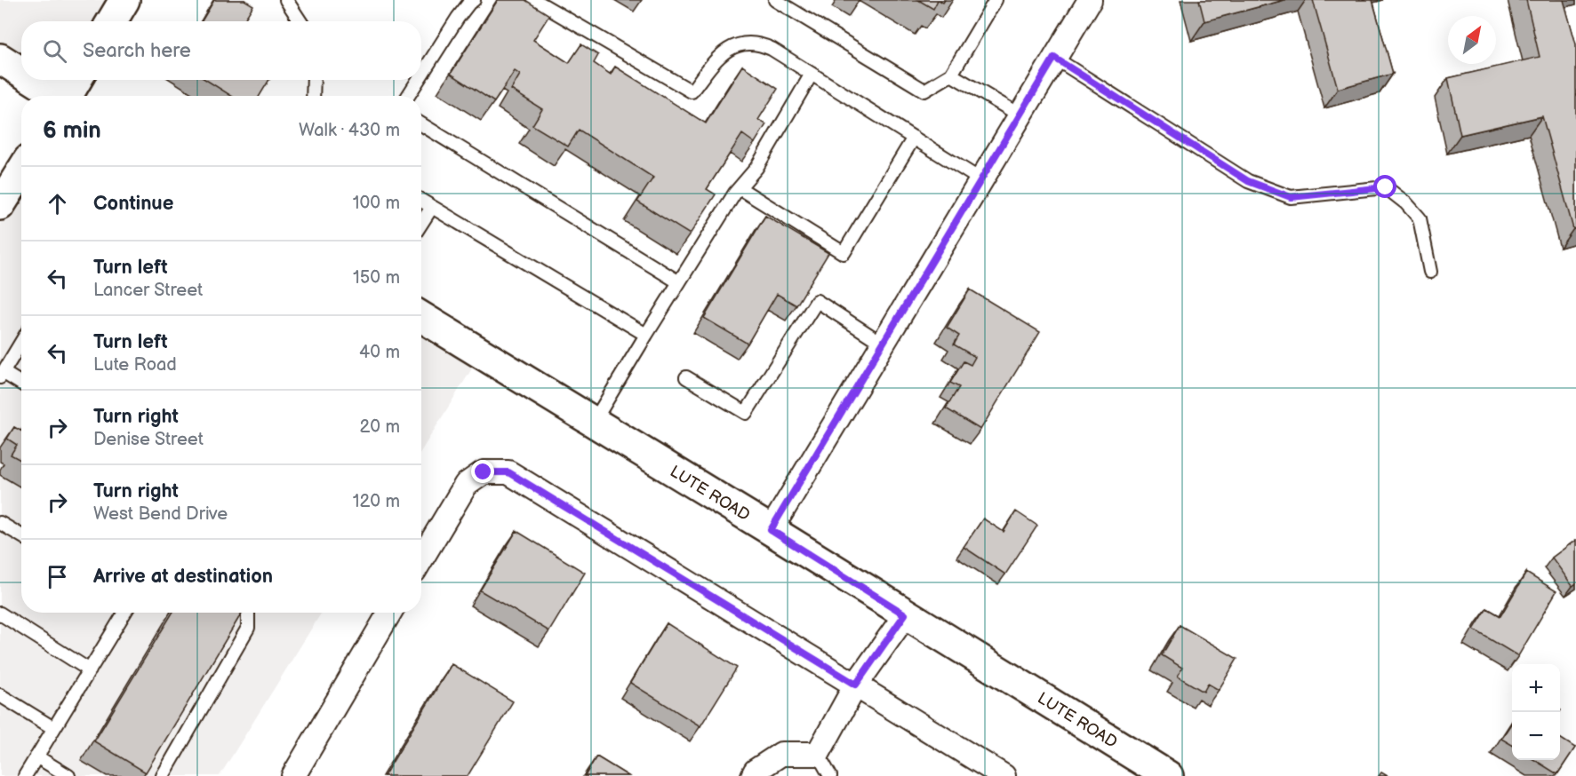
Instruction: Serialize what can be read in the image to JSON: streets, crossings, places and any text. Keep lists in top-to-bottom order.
{
  "streets": {
    "street": ["LUTE ROAD"]
  },
  "north": "top right",
  "page": {
    "search": "Search here",
    "heading": ["6 min", "Walk · 430 m"],
    "list": [
      ["Continue", "100 m"],
      ["Turn left", "Lancer Street", "150 m"],
      ["Turn left", "Lute Road", "40 m"],
      ["Turn right", "Denise Street", "20 m"],
      ["Turn right", "West Bend Drive", "120 m"],
      "Arrive at destination"
    ],
    "map_buttons": ["+", "−"]
  }
}
